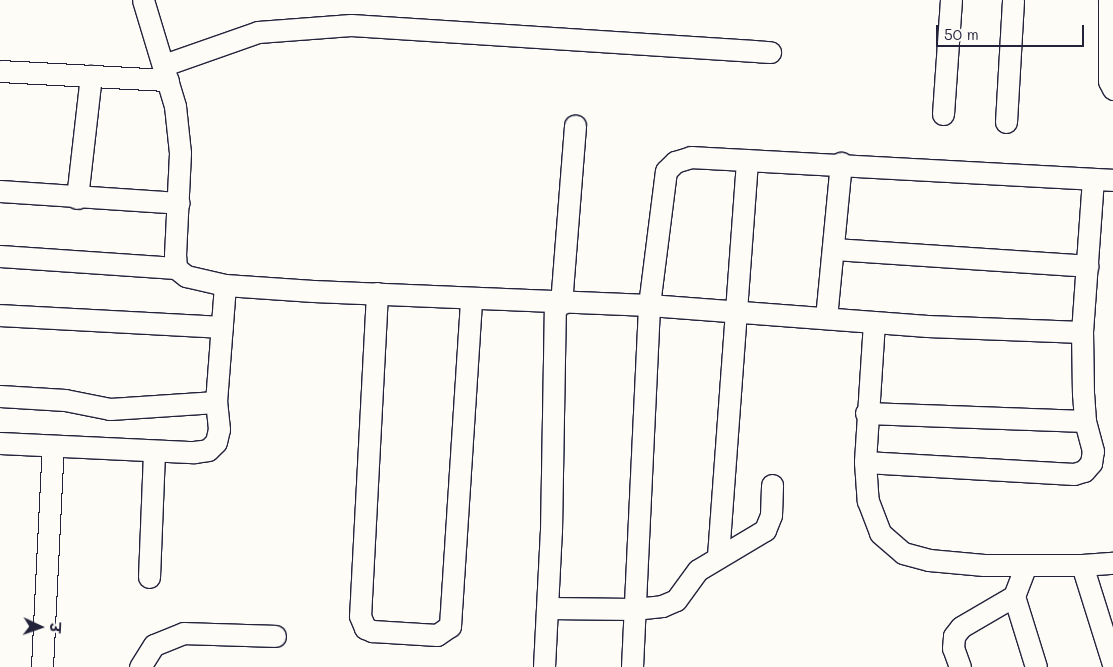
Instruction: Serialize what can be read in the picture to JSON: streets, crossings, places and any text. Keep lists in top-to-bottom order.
{
  "scale_bar": "50 m",
  "north": "right"
}
